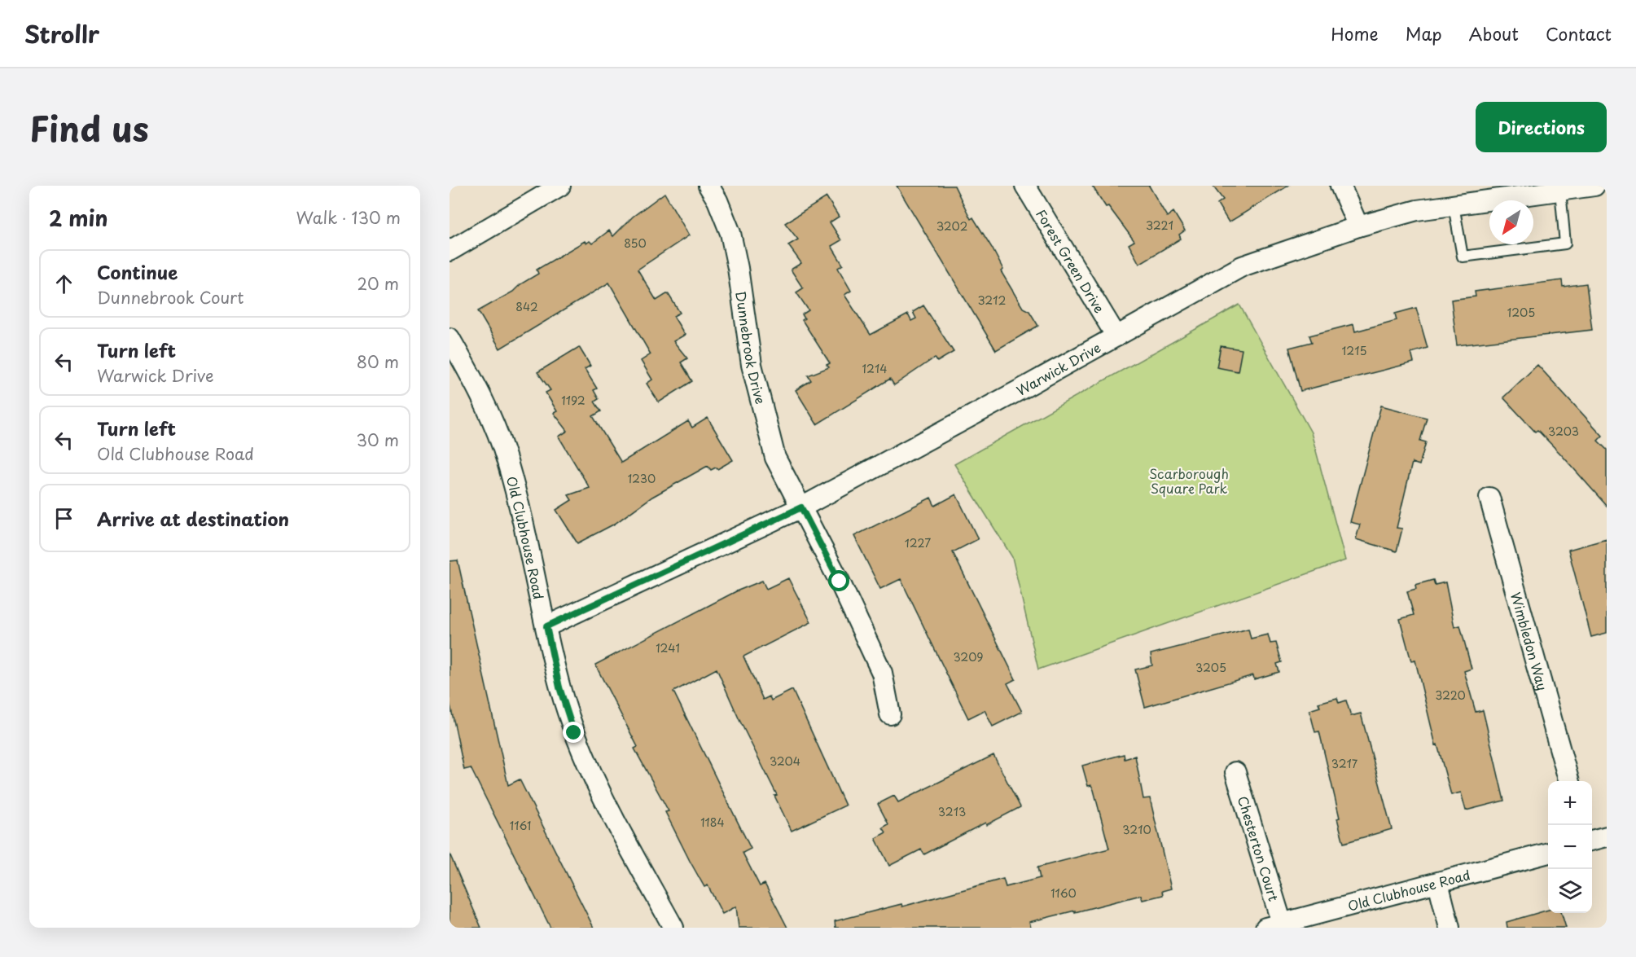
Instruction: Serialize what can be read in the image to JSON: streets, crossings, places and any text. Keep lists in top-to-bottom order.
{
  "streets": {
    "street": [
      "Forest Green Drive",
      "Dunnebrook Drive",
      "Warwick Drive",
      "Old Clubhouse Road",
      "Wimbledon Way",
      "Chesterton Court"
    ]
  },
  "crossings": [
    ["Forest Green Drive", "Warwick Drive"],
    ["Dunnebrook Drive", "Warwick Drive"],
    ["Warwick Drive", "Old Clubhouse Road"],
    ["Old Clubhouse Road", "Chesterton Court"]
  ],
  "parks": ["Scarborough Square Park"],
  "house_numbers": [
    "3221",
    "3202",
    "850",
    "3212",
    "842",
    "1205",
    "1215",
    "1214",
    "1192",
    "3203",
    "1230",
    "1227",
    "1241",
    "3209",
    "3205",
    "3220",
    "3204",
    "3217",
    "3213",
    "1184",
    "1161",
    "3210",
    "1160"
  ],
  "north": "bottom left",
  "page": {
    "header": "Strollr",
    "nav": [
      "Home",
      "Map",
      "About",
      "Contact"
    ],
    "title": "Find us",
    "buttons": "Directions",
    "heading": ["2 min", "Walk · 130 m"],
    "list": [
      ["Continue", "Dunnebrook Court", "20 m"],
      ["Turn left", "Warwick Drive", "80 m"],
      ["Turn left", "Old Clubhouse Road", "30 m"],
      "Arrive at destination"
    ],
    "map_buttons": ["+", "−"]
  }
}
